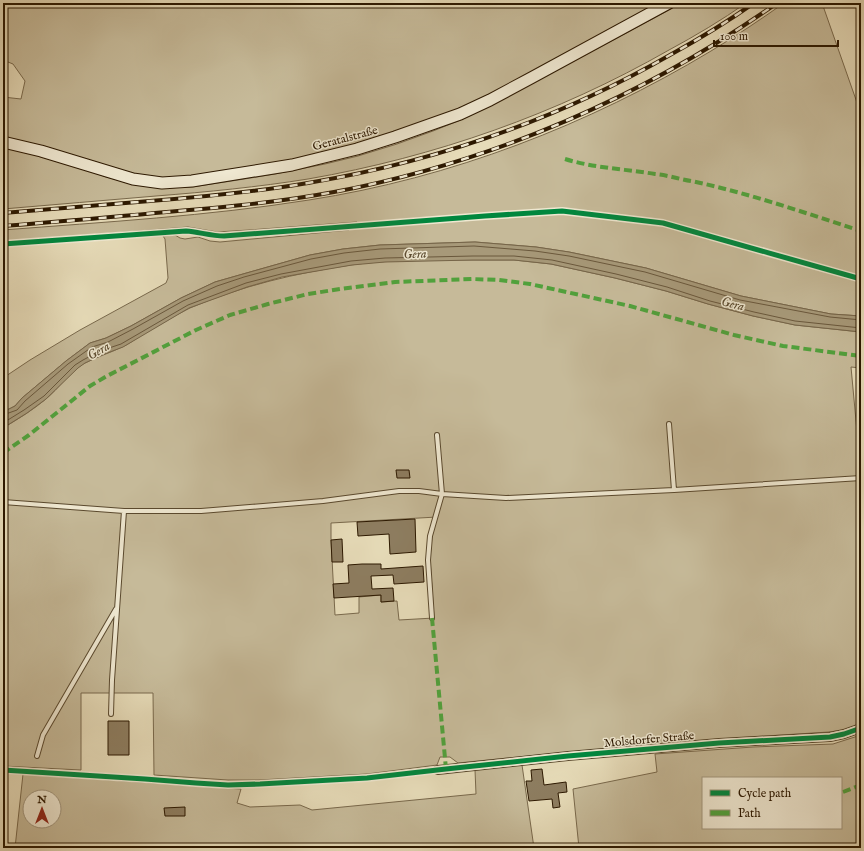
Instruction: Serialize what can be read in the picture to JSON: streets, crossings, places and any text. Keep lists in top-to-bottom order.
{
  "streets": {
    "street": ["Geratalstraße", "Molsdorfer Straße"]
  },
  "water": ["Gera"],
  "legend": ["Cycle path", "Path"],
  "scale_bar": "100 m",
  "north": "top"
}
